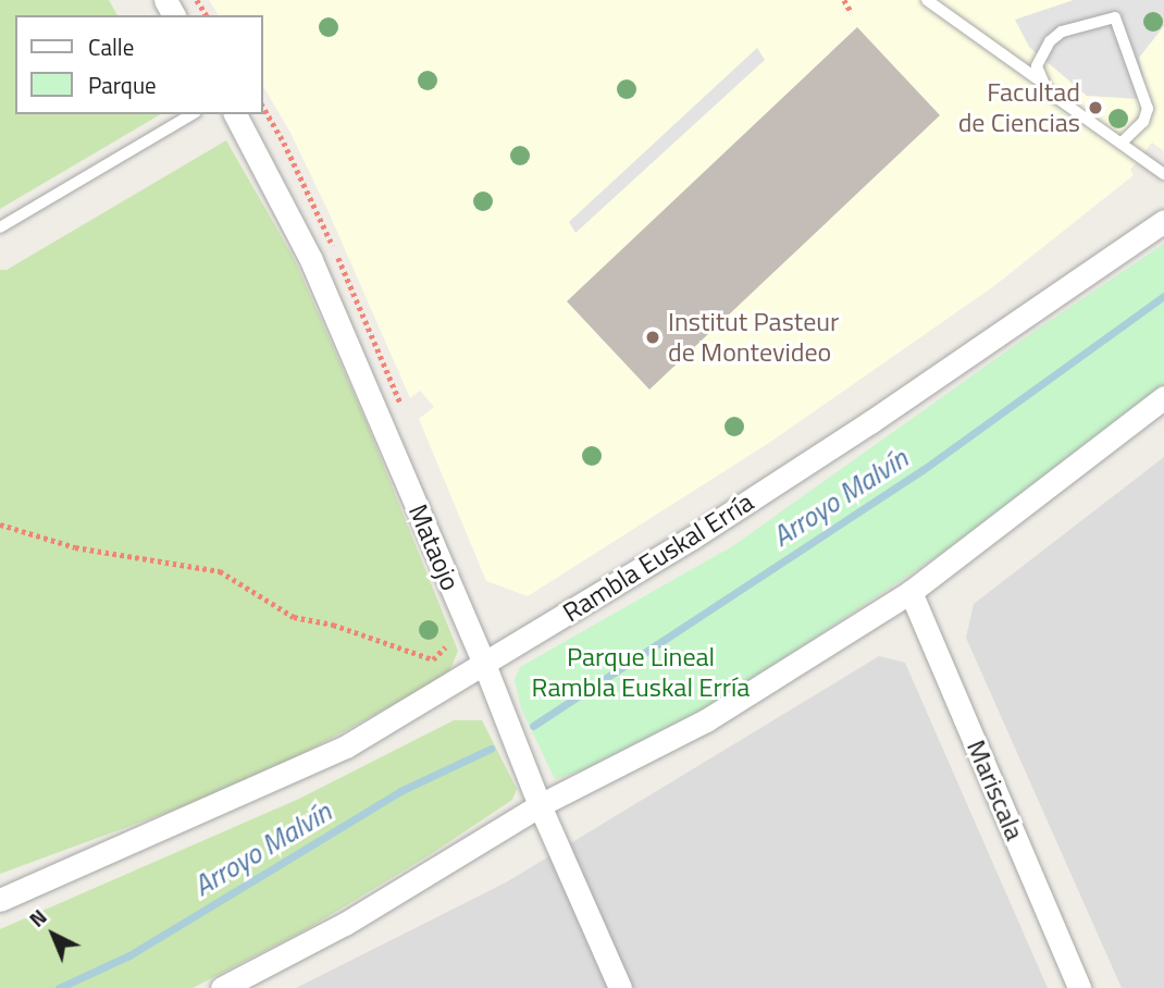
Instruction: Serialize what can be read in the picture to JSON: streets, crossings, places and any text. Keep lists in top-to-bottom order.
{
  "streets": {
    "street": ["Mataojo", "Rambla Euskal Erría", "Mariscala"]
  },
  "crossings": [
    ["Mataojo", "Rambla Euskal Erría"]
  ],
  "water": ["Arroyo Malvín"],
  "parks": ["Parque Lineal Rambla Euskal Erría"],
  "places": ["Facultad de Ciencias", "Institut Pasteur de Montevideo"],
  "legend": ["Calle", "Parque"],
  "north": "top left"
}
